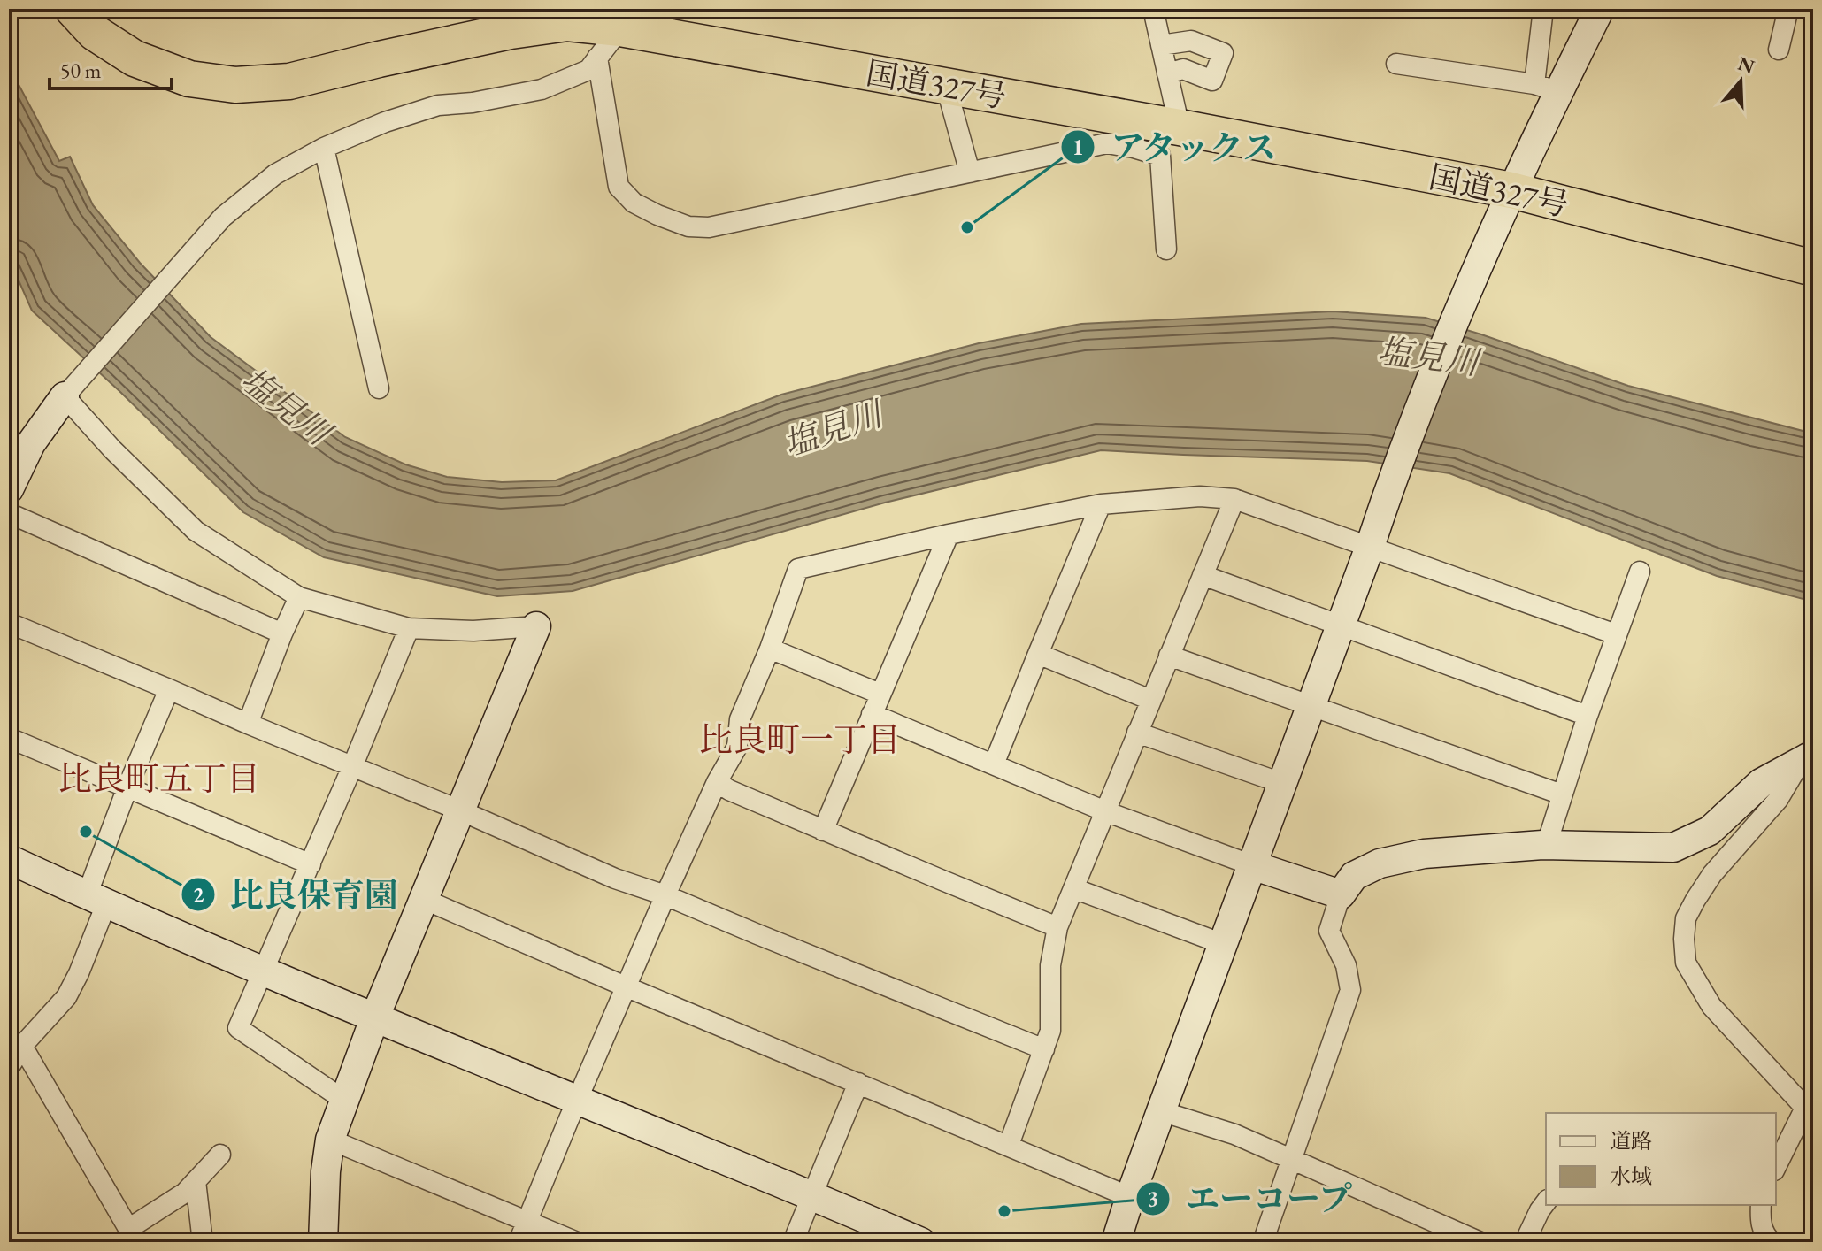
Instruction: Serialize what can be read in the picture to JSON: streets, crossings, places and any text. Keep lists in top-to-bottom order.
{
  "streets": {
    "highway": ["国道327号"]
  },
  "districts": ["比良町一丁目", "比良町五丁目"],
  "water": ["塩見川"],
  "places": ["アタックス", "比良保育園", "エーコープ"],
  "legend": ["道路", "水域"],
  "scale_bar": "50 m",
  "north": "top"
}
